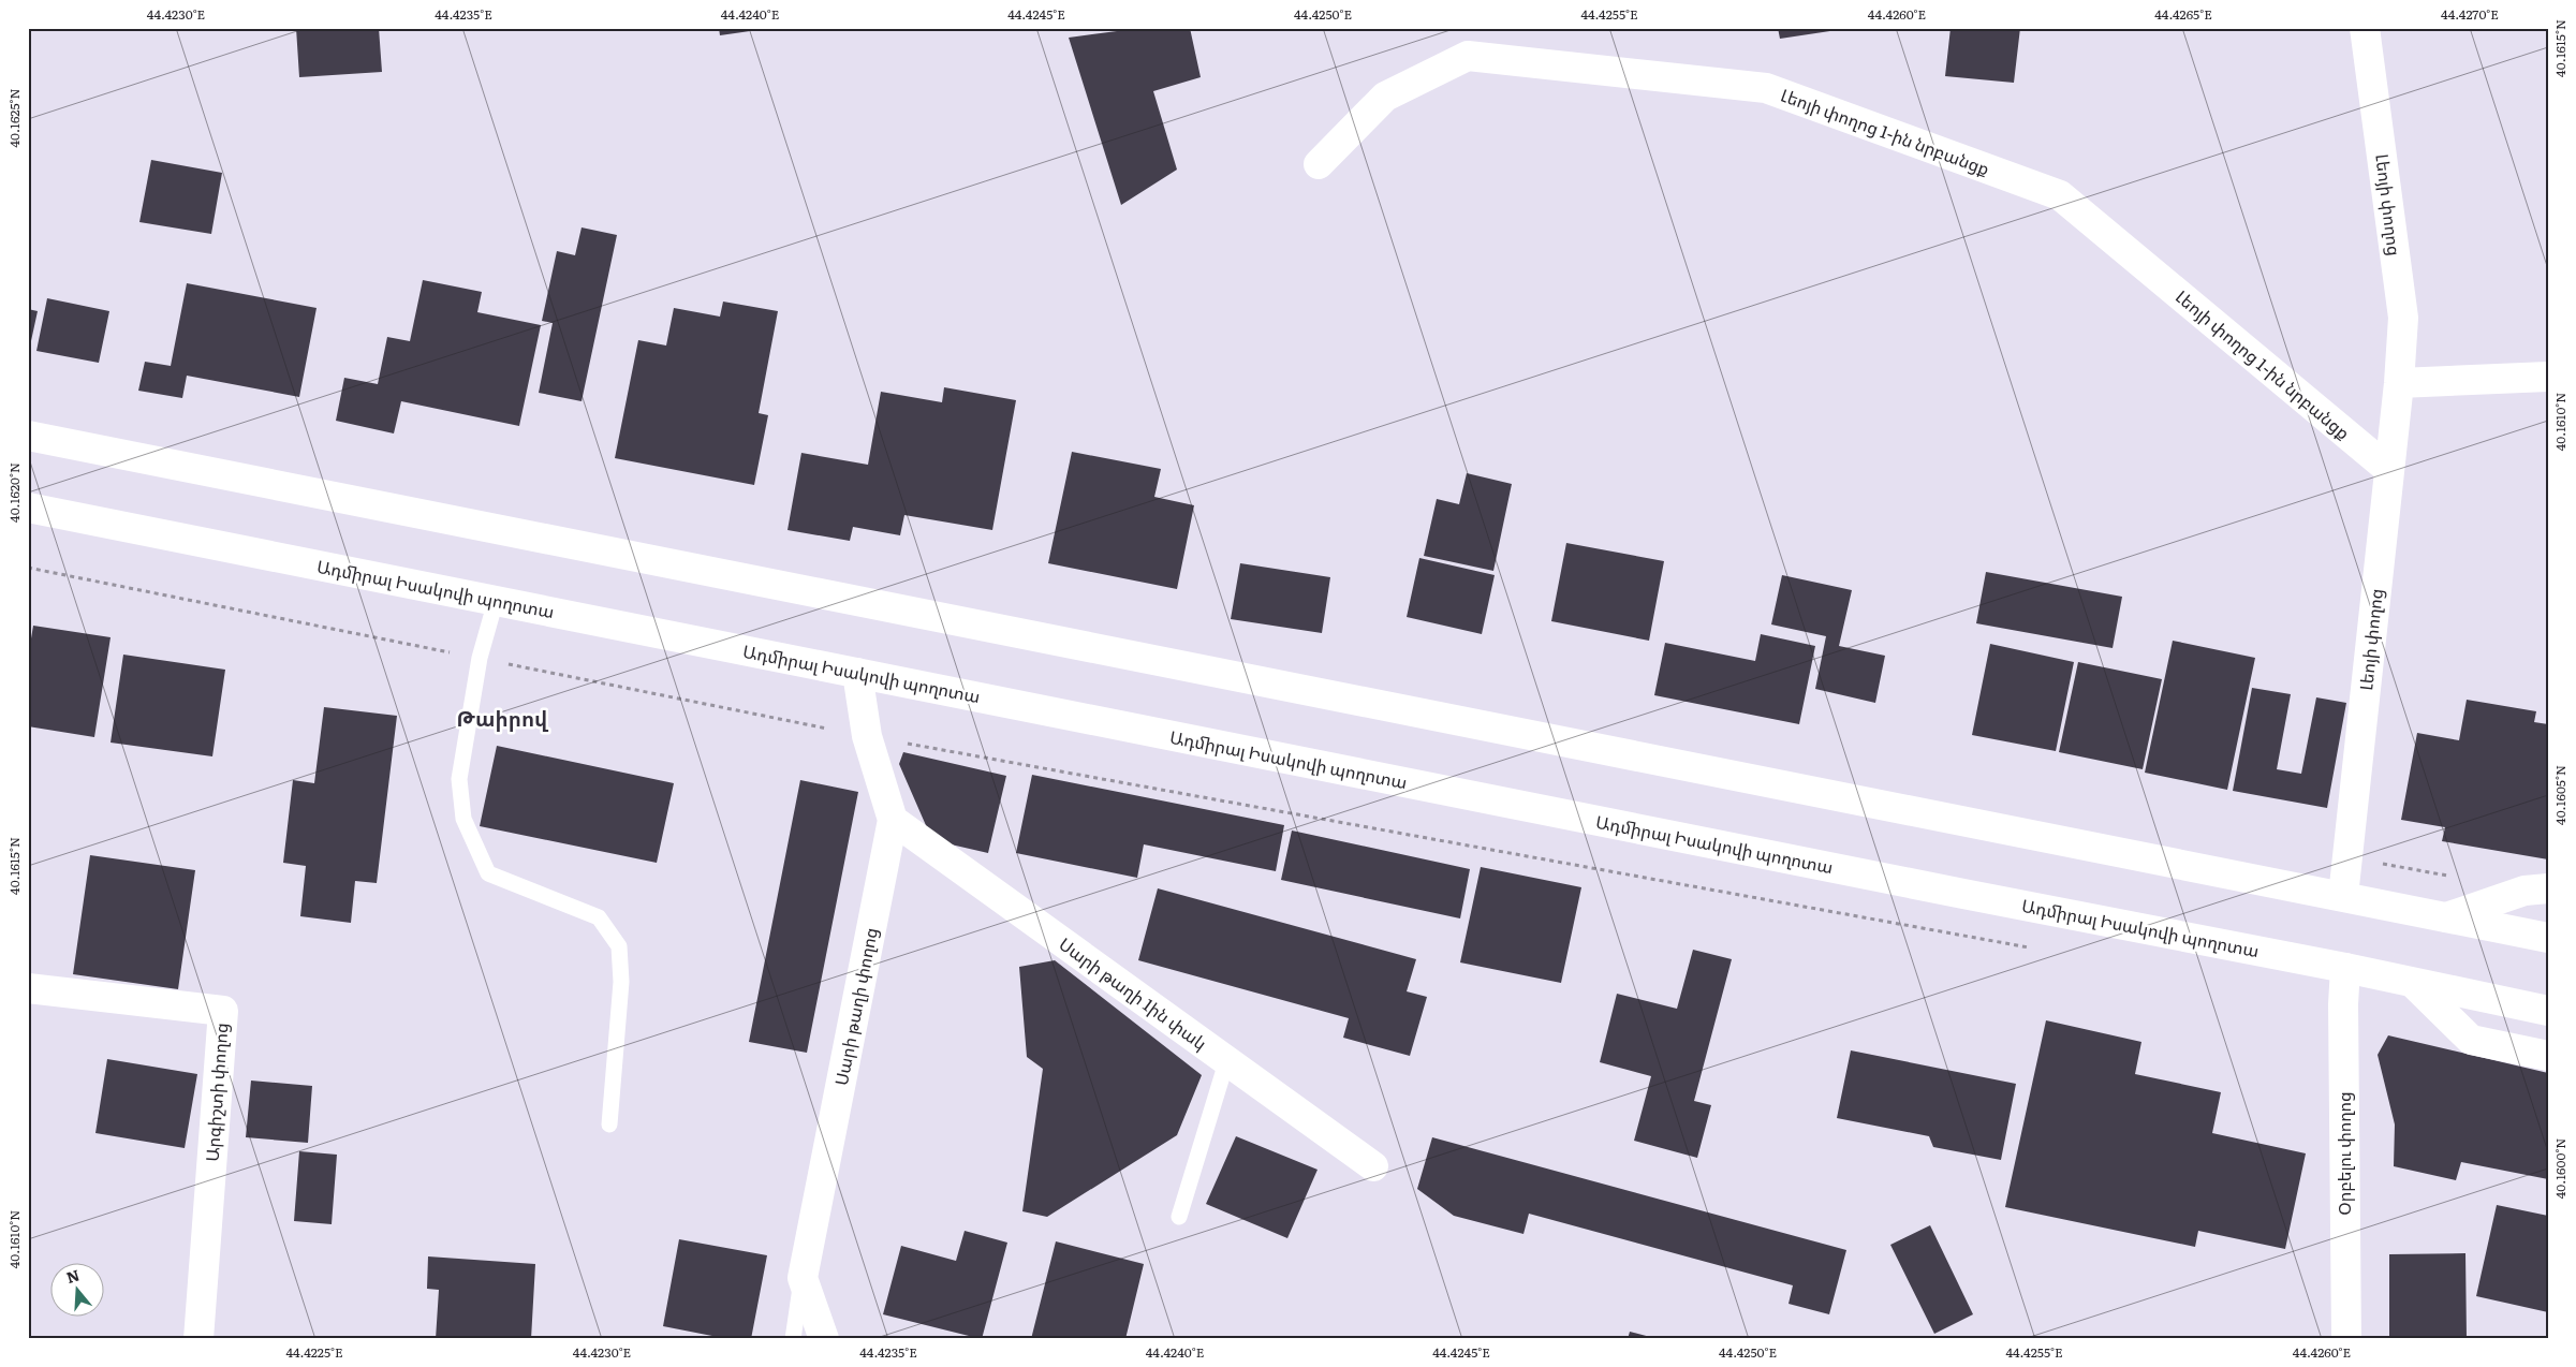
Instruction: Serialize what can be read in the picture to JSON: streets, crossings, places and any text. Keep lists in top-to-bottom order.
{
  "streets": {
    "main road": [
      "Լեոյի փողոց 1-ին նրբանցք",
      "Լեոյի փողոց",
      "Ադմիրալ Իսակովի պողոտա",
      "Սարի թաղի 1ին փակ",
      "Սարի թաղի փողոց",
      "Արգիշտի փողոց",
      "Օրբելու փողոց"
    ]
  },
  "crossings": [
    ["Լեոյի փողոց 1-ին նրբանցք", "Լեոյի փողոց"],
    ["Ադմիրալ Իսակովի պողոտա", "Սարի թաղի փողոց"],
    ["Ադմիրալ Իսակովի պողոտա", "Օրբելու փողոց"],
    ["Սարի թաղի 1ին փակ", "Սարի թաղի փողոց"]
  ],
  "districts": ["Թաիրով"],
  "north": "top",
  "coordinates": [
    "44.4230°E",
    "44.4235°E",
    "44.4240°E",
    "44.4245°E",
    "44.4250°E",
    "44.4255°E",
    "44.4260°E",
    "44.4265°E",
    "44.4270°E",
    "40.1615°N",
    "40.1625°N",
    "40.1610°N",
    "40.1620°N",
    "40.1605°N",
    "40.1600°N",
    "44.4225°E"
  ]
}
